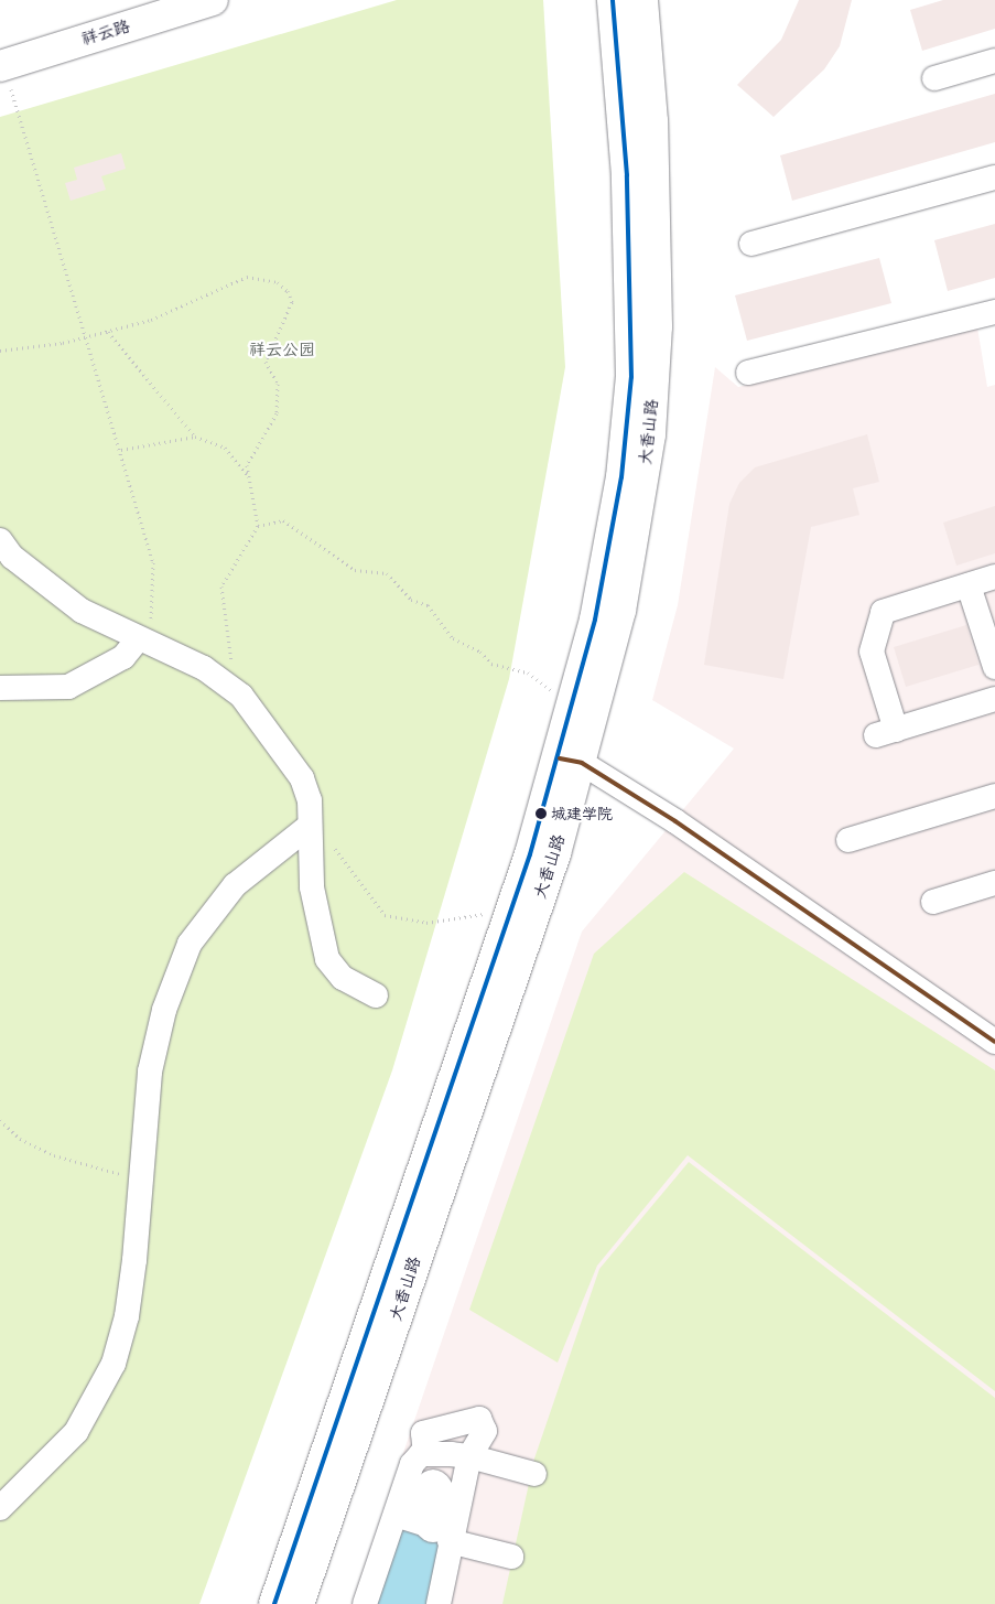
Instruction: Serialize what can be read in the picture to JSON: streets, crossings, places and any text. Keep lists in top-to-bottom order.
{
  "streets": {
    "main road": ["祥云路", "大香山路"]
  },
  "parks": ["祥云公园"],
  "places": ["城建学院"]
}
